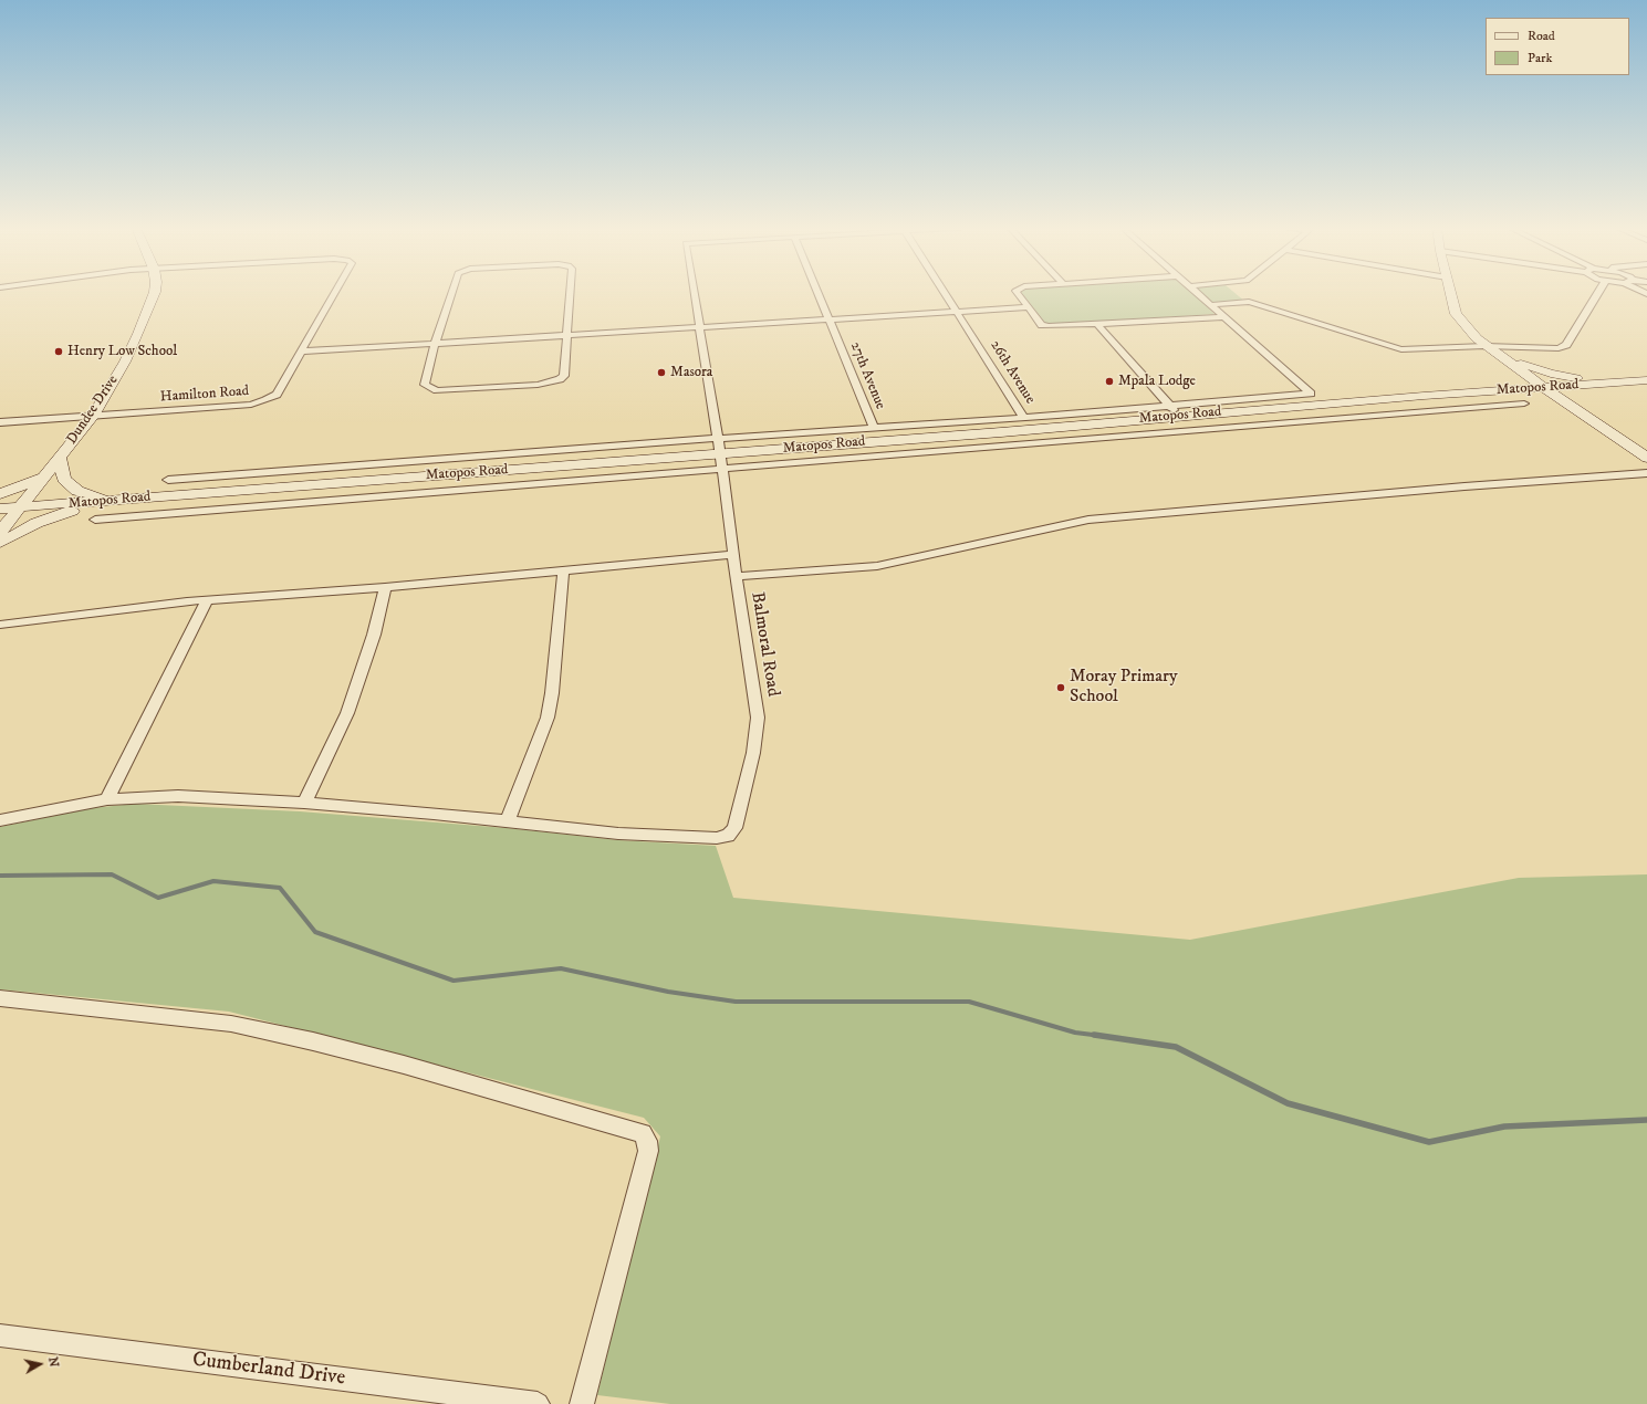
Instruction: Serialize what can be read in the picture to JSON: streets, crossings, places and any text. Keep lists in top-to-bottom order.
{
  "streets": {
    "main road": ["Matopos Road", "Dundee Drive"],
    "street": [
      "26th Avenue",
      "27th Avenue",
      "Hamilton Road",
      "Balmoral Road",
      "Cumberland Drive"
    ]
  },
  "crossings": [
    ["Matopos Road", "Dundee Drive"],
    ["Matopos Road", "Balmoral Road"],
    ["Hamilton Road", "Dundee Drive"]
  ],
  "places": [
    "Henry Low School",
    "Masora",
    "Mpala Lodge",
    "Moray Primary School"
  ],
  "legend": ["Road", "Park"],
  "north": "right"
}
